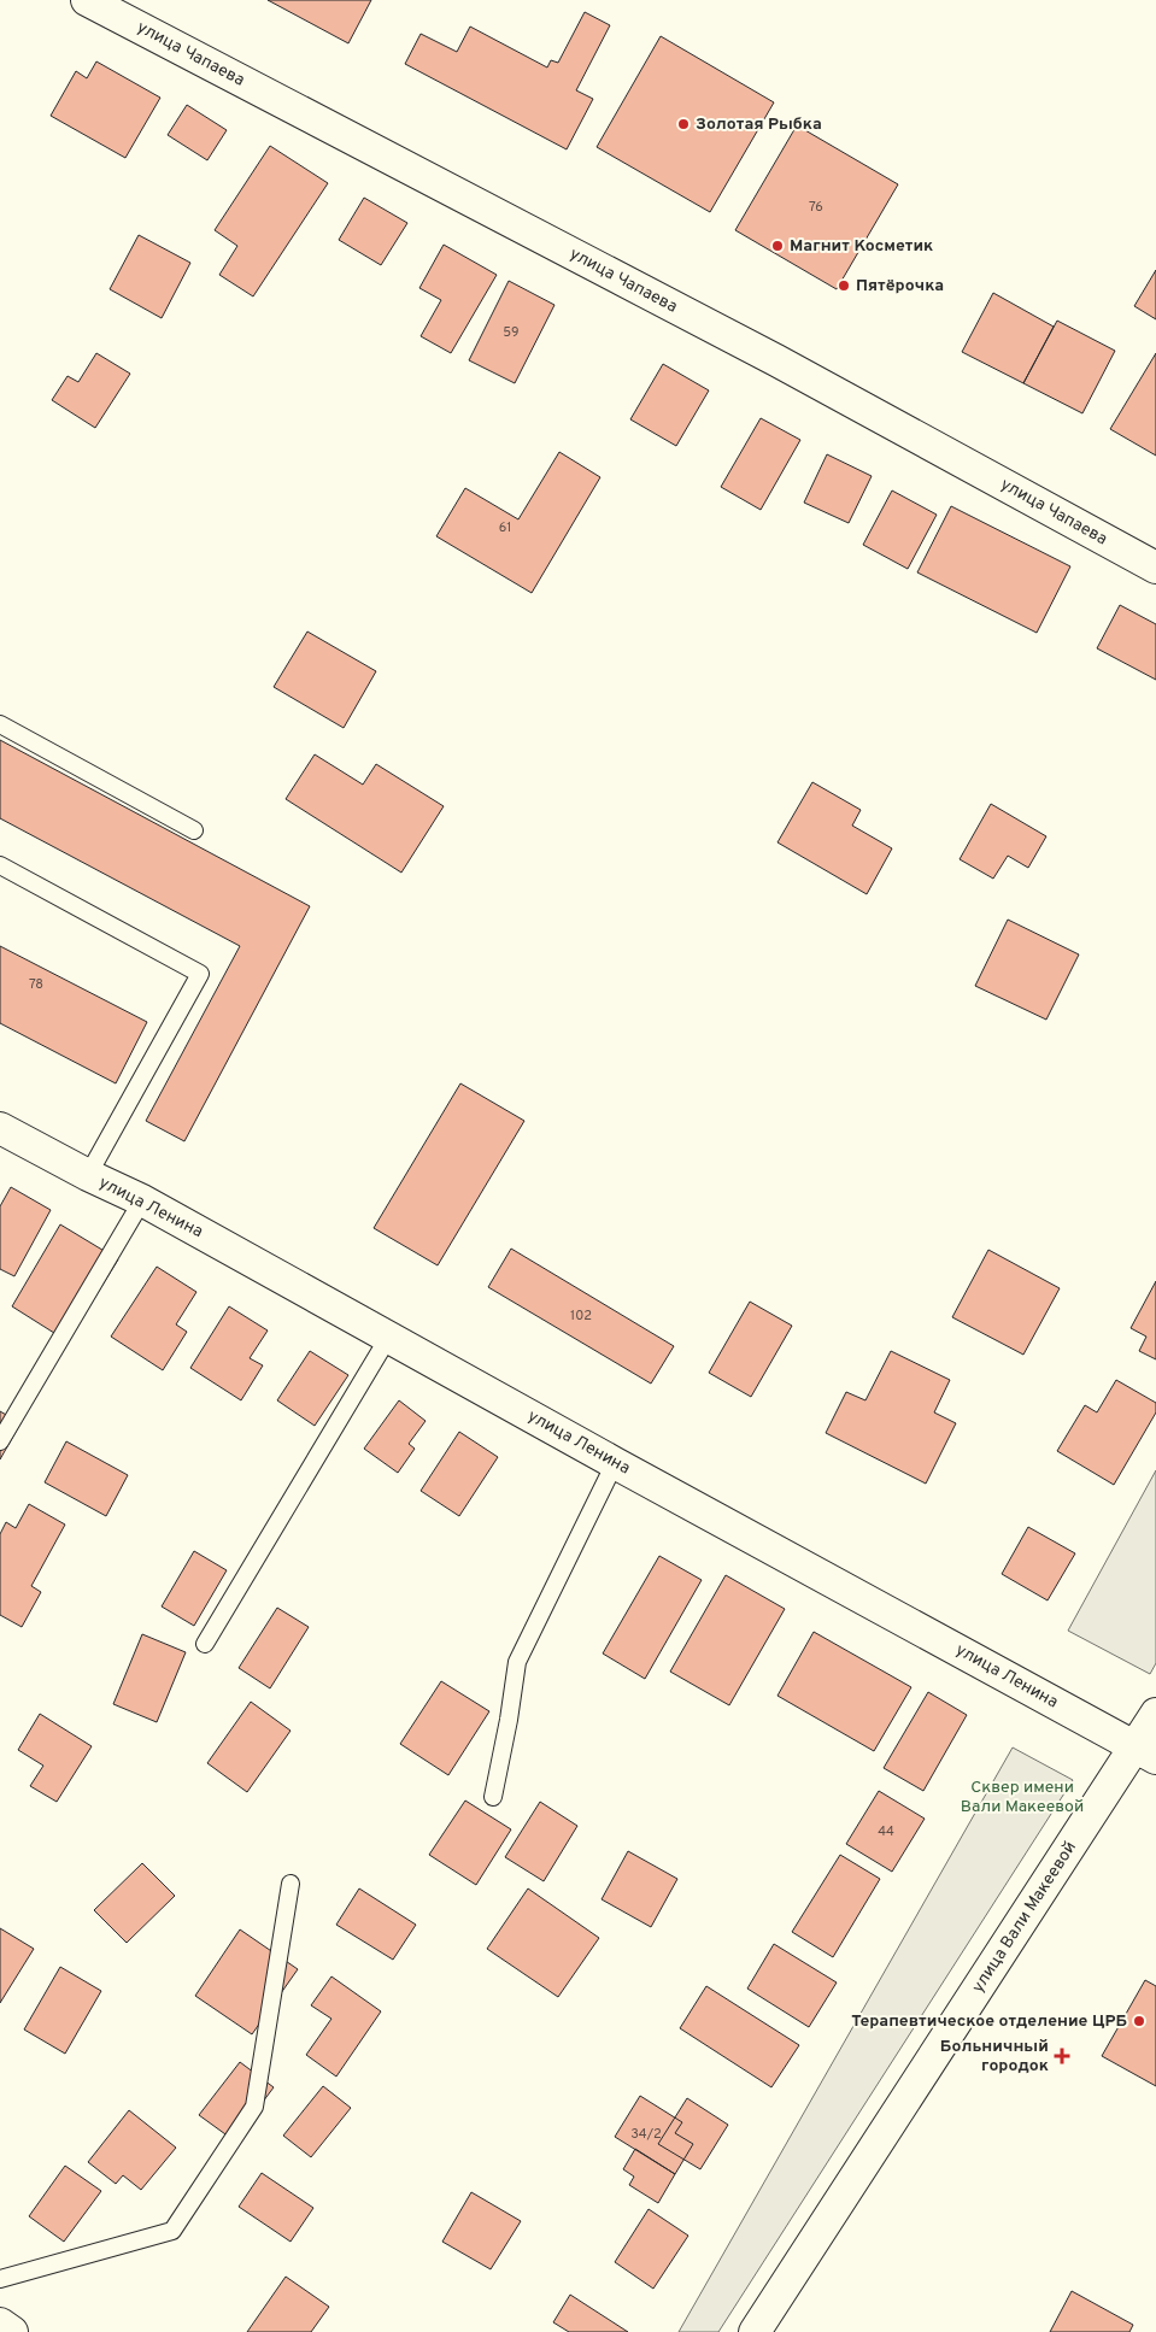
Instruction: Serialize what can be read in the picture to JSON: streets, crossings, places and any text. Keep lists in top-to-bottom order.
{
  "streets": {
    "street": ["улица Чапаева", "улица Ленина", "улица Вали Макеевой"]
  },
  "crossings": [
    ["улица Ленина", "улица Вали Макеевой"]
  ],
  "parks": ["Сквер имени Вали Макеевой"],
  "places": {
    "other": [
      "Золотая Рыбка",
      "Магнит Косметик",
      "Пятёрочка",
      "Терапевтическое отделение ЦРБ"
    ],
    "health": ["Больничный городок"]
  },
  "house_numbers": [
    "76",
    "59",
    "61",
    "78",
    "102",
    "44",
    "34/2"
  ]
}
